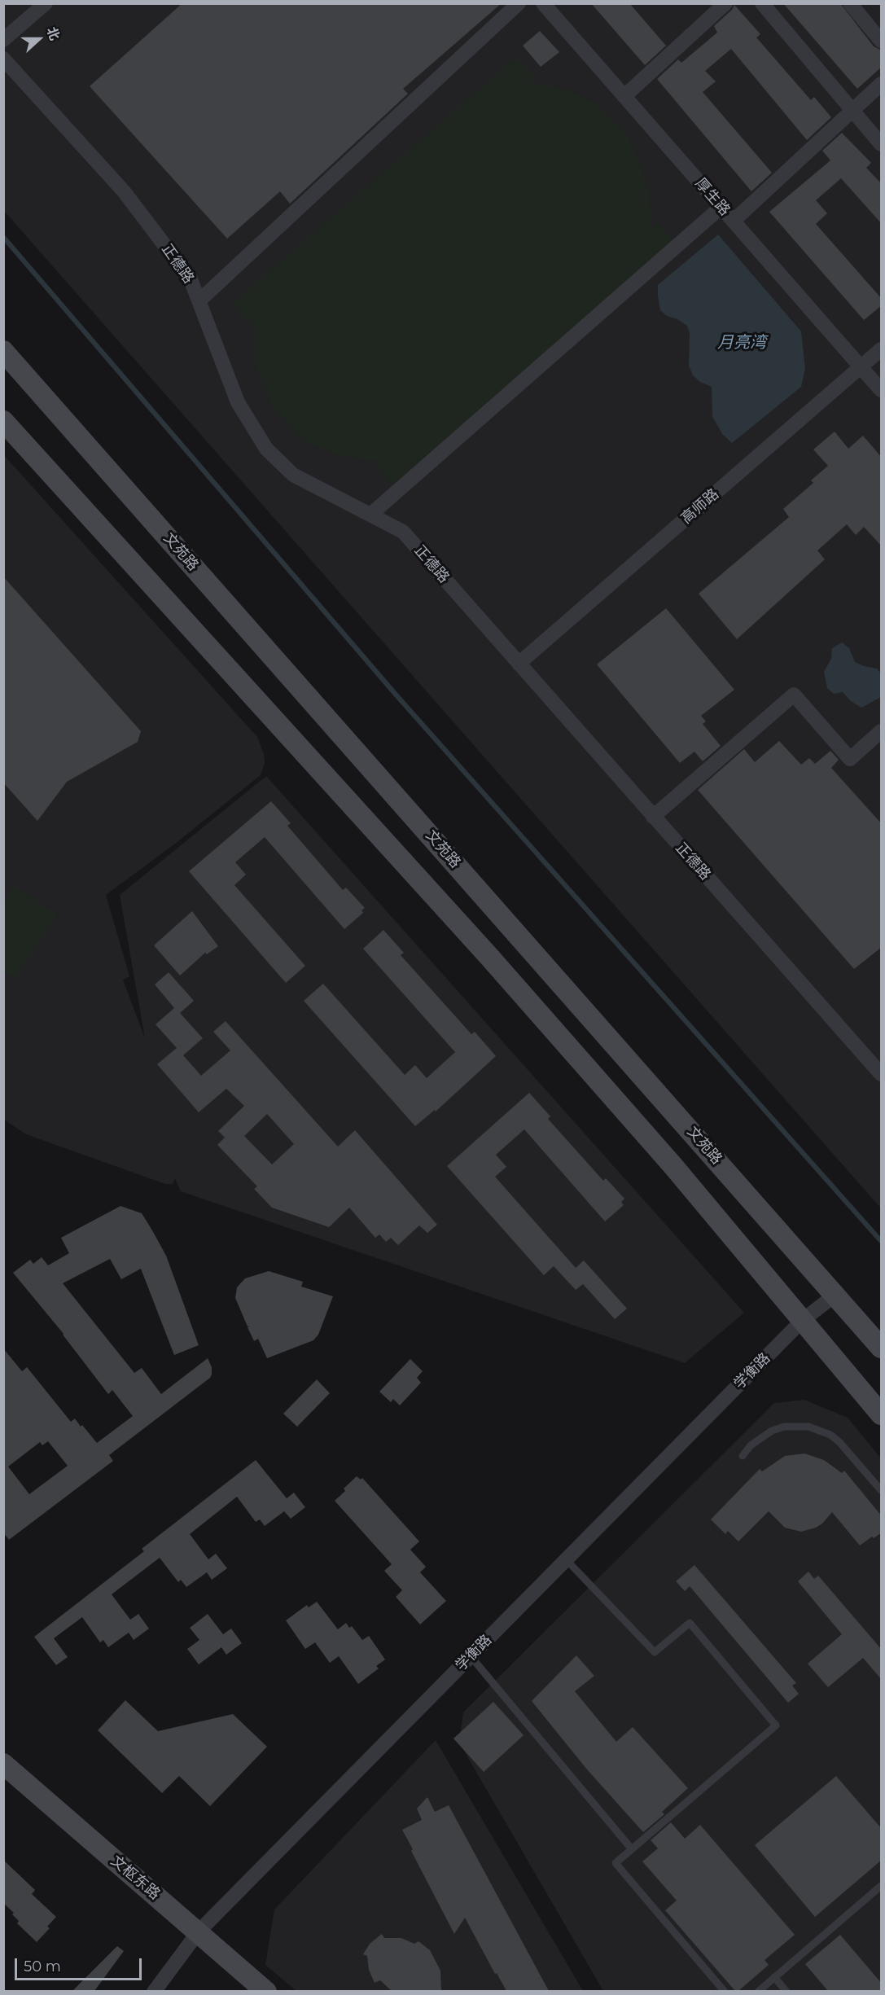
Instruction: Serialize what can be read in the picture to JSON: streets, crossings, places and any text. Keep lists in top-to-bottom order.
{
  "streets": {
    "main road": ["文苑路", "文枢东路"],
    "street": [
      "厚生路",
      "正德路",
      "高师路",
      "学衡路"
    ]
  },
  "crossings": [
    ["厚生路", "高师路"],
    ["正德路", "高师路"],
    ["文苑路", "学衡路"],
    ["学衡路", "文枢东路"]
  ],
  "water": ["月亮湾"],
  "scale_bar": "50 m",
  "north": "right"
}
